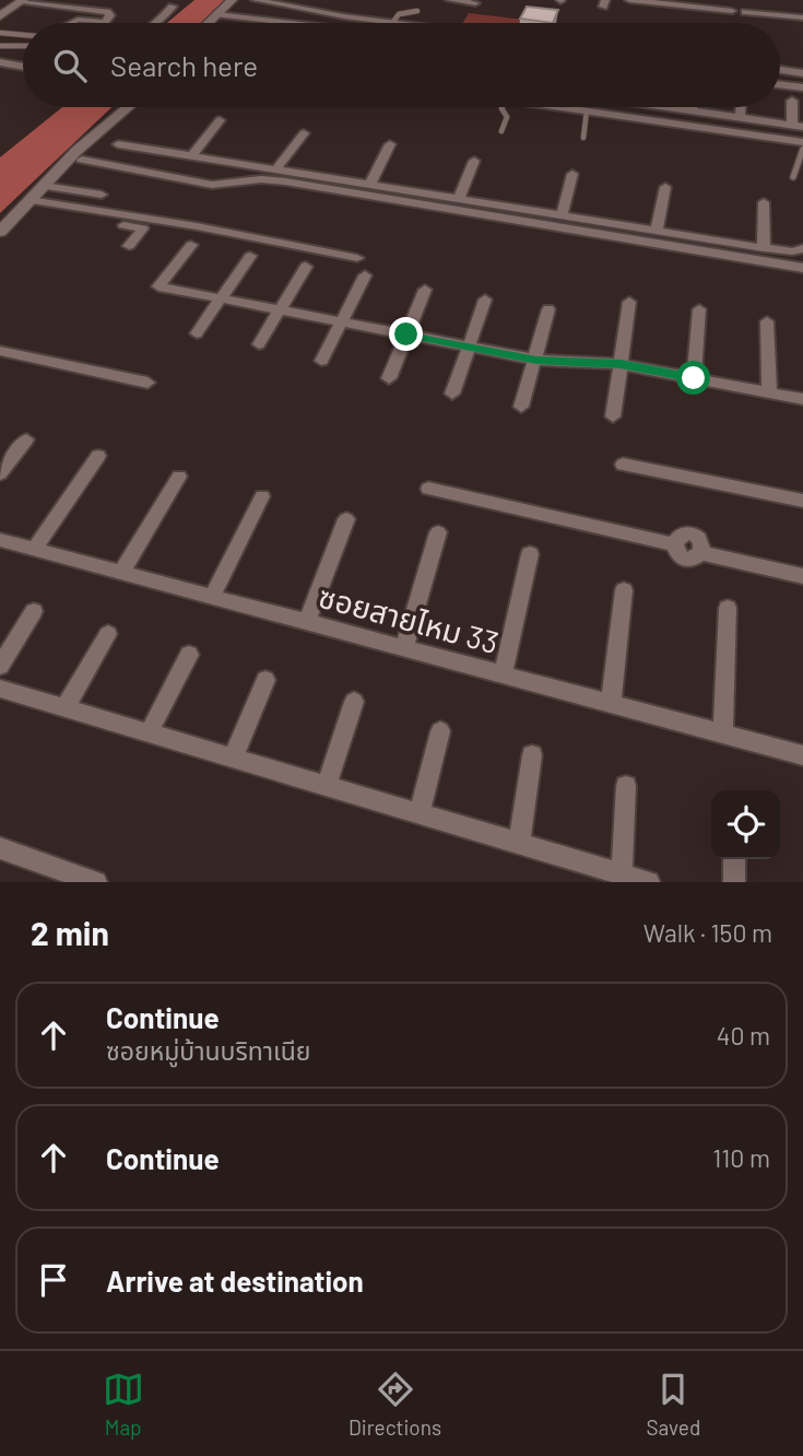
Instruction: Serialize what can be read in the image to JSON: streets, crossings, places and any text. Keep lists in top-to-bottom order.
{
  "streets": {
    "street": ["ซอยสายไหม 33"]
  },
  "page": {
    "search": "Search here",
    "heading": ["2 min", "Walk · 150 m"],
    "list": [
      ["Continue", "ซอยหมู่บ้านบริทาเนีย", "40 m"],
      ["Continue", "110 m"],
      "Arrive at destination"
    ],
    "nav": ["Map", "Directions", "Saved"]
  }
}
